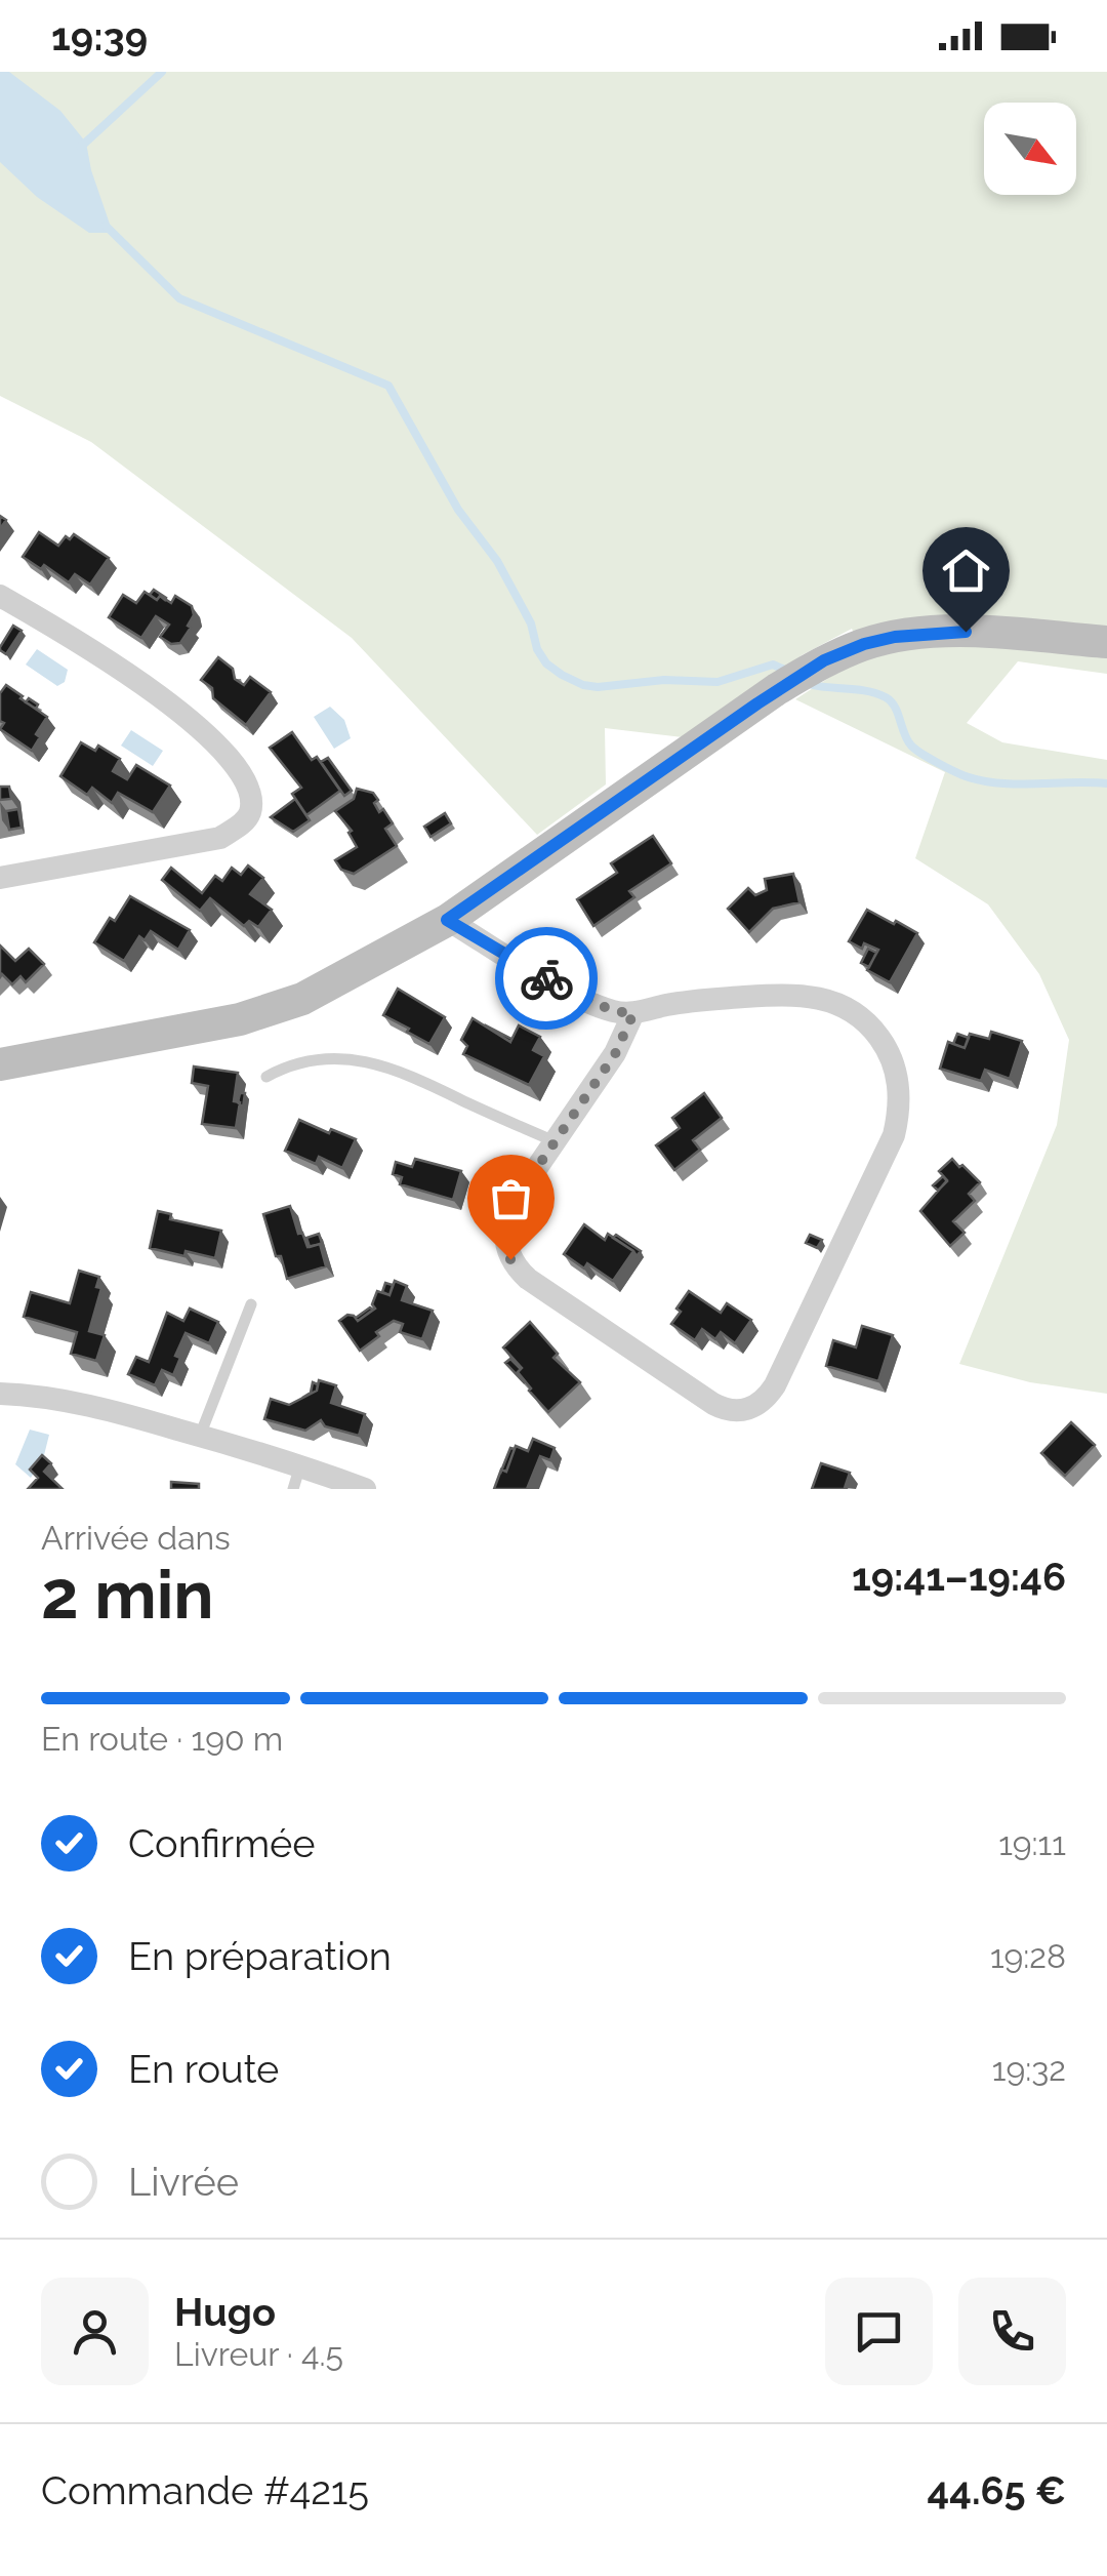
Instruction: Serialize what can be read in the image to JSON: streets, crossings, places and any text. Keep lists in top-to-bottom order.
{
  "north": "bottom right",
  "page": {
    "status": "19:39",
    "heading": ["2 min", "Arrivée dans", "19:41–19:46"],
    "panel": [
      "Hugo",
      "Livreur · 4.5",
      "Commande #4215",
      "44.65 €"
    ],
    "bar": "En route · 190 m",
    "list": [
      ["Confirmée", "19:11"],
      ["En préparation", "19:28"],
      ["En route", "19:32"],
      "Livrée"
    ]
  }
}
